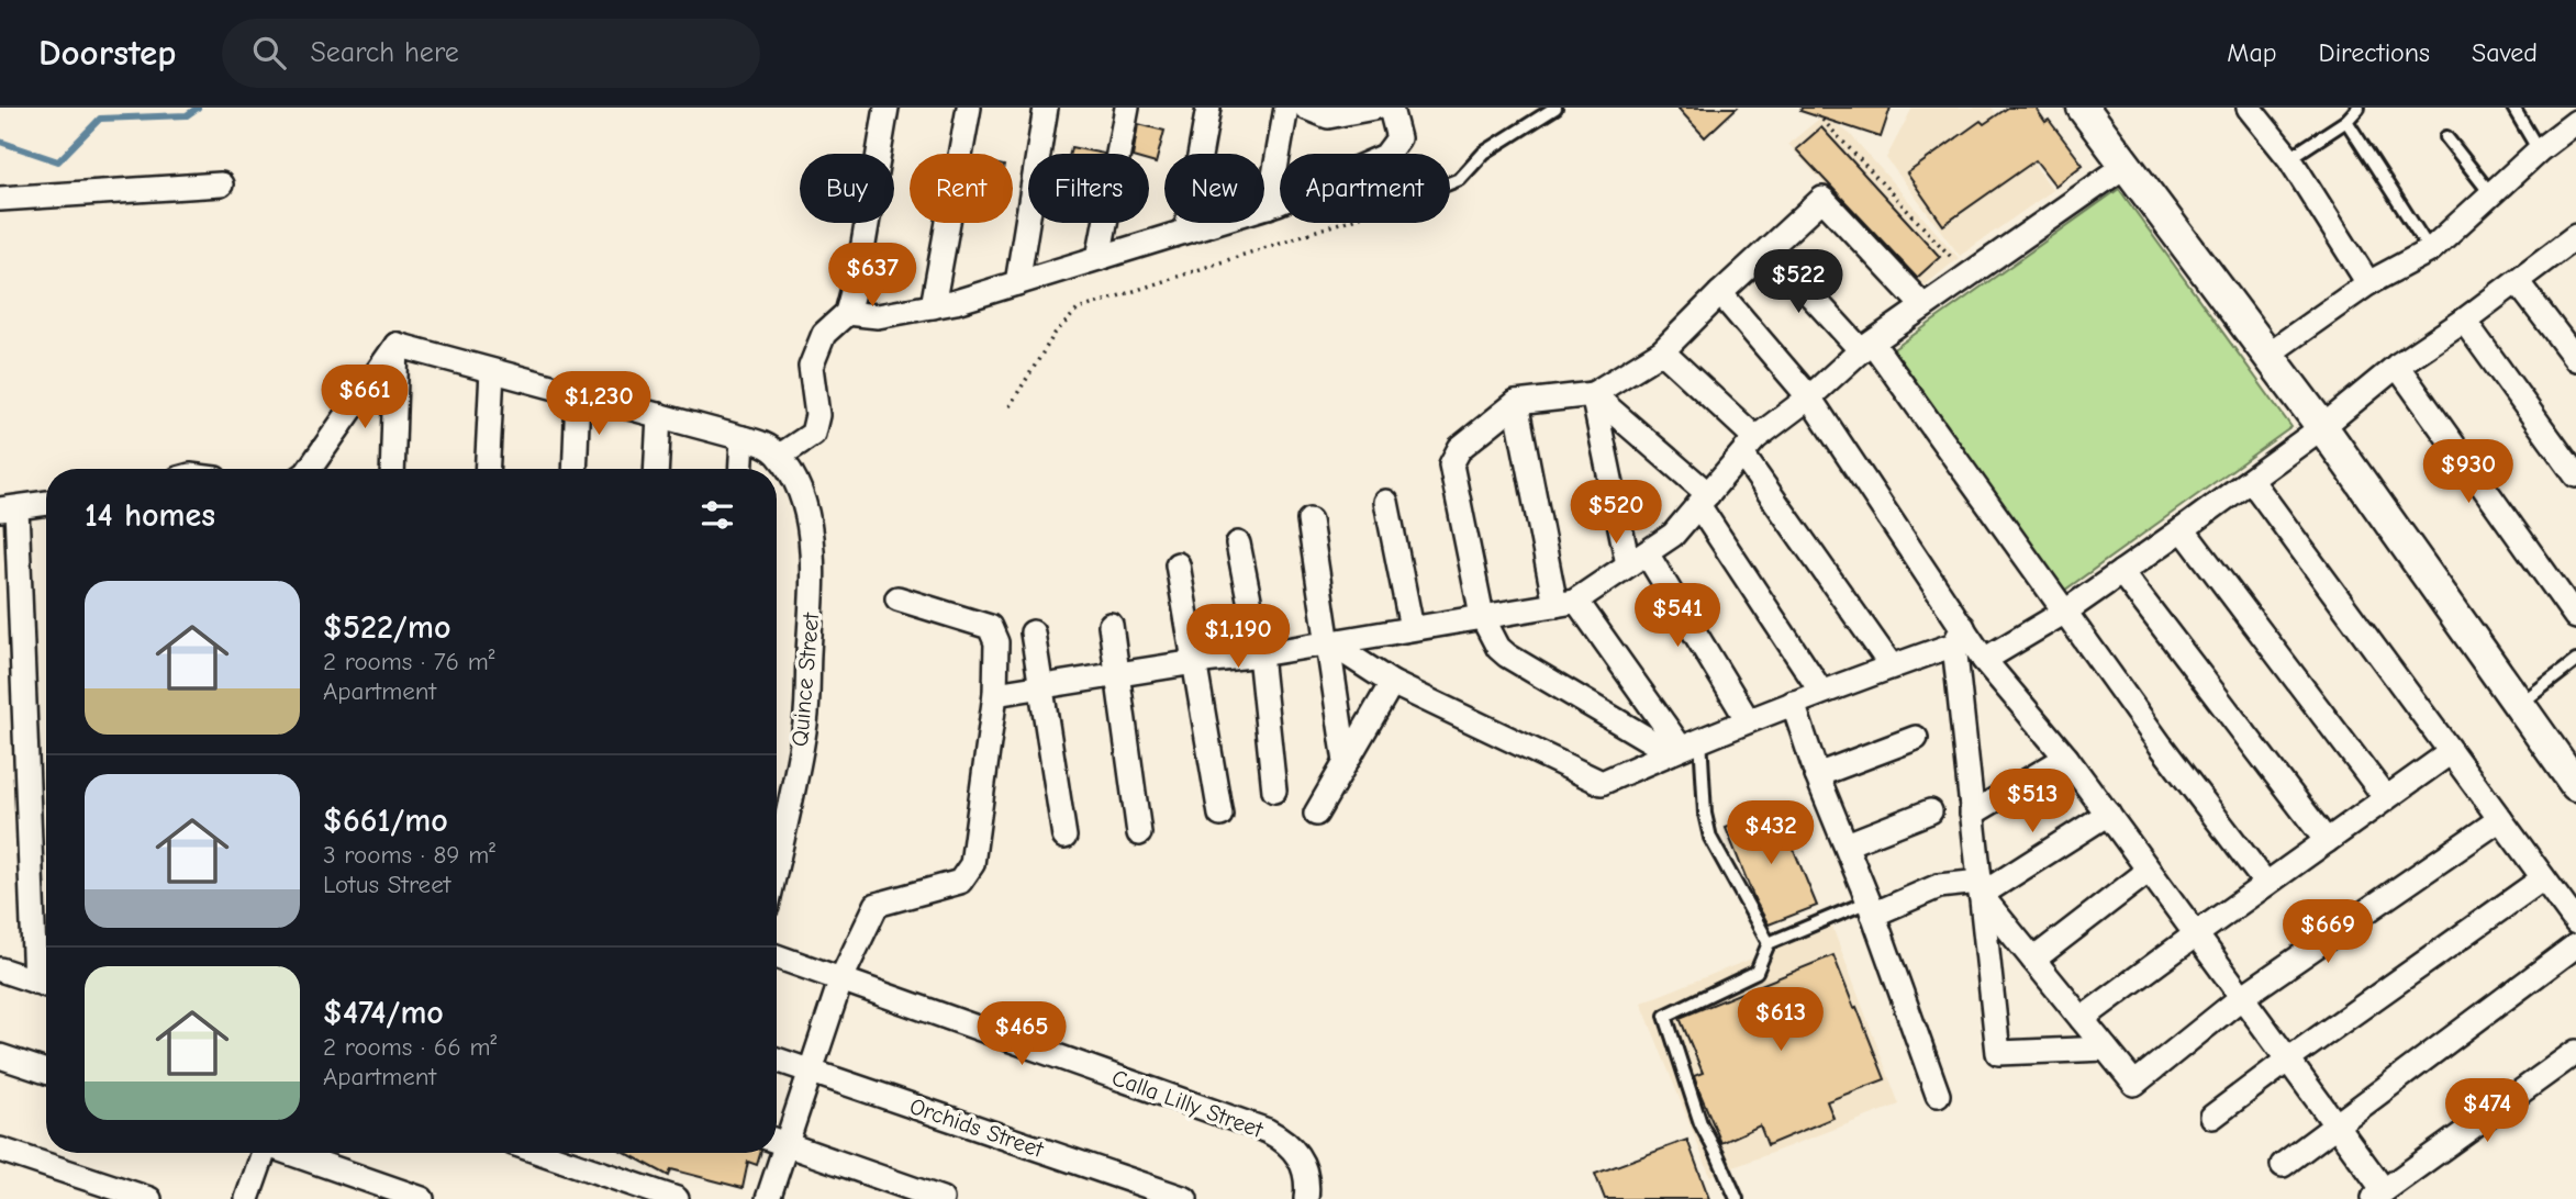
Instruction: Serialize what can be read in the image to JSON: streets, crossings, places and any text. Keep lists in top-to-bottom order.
{
  "streets": {
    "street": ["Quince Street", "Calla Lilly Street", "Orchids Street"]
  },
  "page": {
    "header": "Doorstep",
    "search": "Search here",
    "nav": ["Map", "Directions", "Saved"],
    "chip": [
      "Buy",
      "Rent",
      "Filters",
      "New",
      "Apartment"
    ],
    "price": [
      "$637",
      "$522",
      "$661",
      "$1,230",
      "$930",
      "$520",
      "$541",
      "$1,190",
      "$513",
      "$432",
      "$669",
      "$613",
      "$465",
      "$474"
    ],
    "heading": "14 homes",
    "list": [
      {
        "name": "$522/mo",
        "note": "2 rooms · 76 m² · Apartment"
      },
      {
        "name": "$661/mo",
        "note": "3 rooms · 89 m² · Lotus Street"
      },
      {
        "name": "$474/mo",
        "note": "2 rooms · 66 m² · Apartment"
      }
    ]
  }
}
